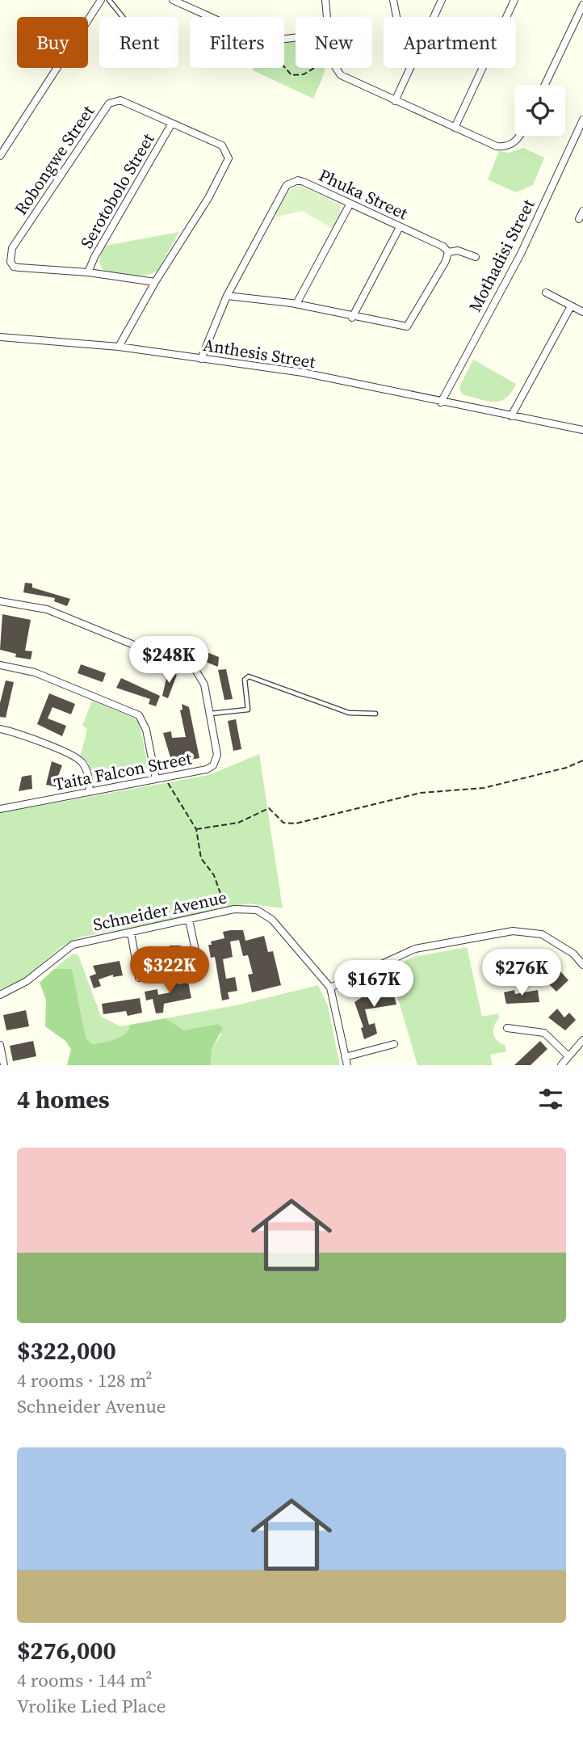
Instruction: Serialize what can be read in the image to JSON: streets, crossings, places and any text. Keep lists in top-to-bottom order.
{
  "streets": {
    "street": [
      "Robongwe Street",
      "Serotobolo Street",
      "Phuka Street",
      "Mothadisi Street",
      "Anthesis Street",
      "Taita Falcon Street",
      "Schneider Avenue"
    ]
  },
  "crossings": [
    ["Robongwe Street", "Serotobolo Street"],
    ["Robongwe Street", "Anthesis Street"],
    ["Phuka Street", "Anthesis Street"],
    ["Mothadisi Street", "Anthesis Street"]
  ],
  "page": {
    "chip": [
      "Buy",
      "Rent",
      "Filters",
      "New",
      "Apartment"
    ],
    "price": [
      "$248K",
      "$322K",
      "$276K",
      "$167K"
    ],
    "heading": "4 homes",
    "list": [
      {
        "name": "$322,000",
        "note": "4 rooms · 128 m² · Schneider Avenue"
      },
      {
        "name": "$276,000",
        "note": "4 rooms · 144 m² · Vrolike Lied Place"
      }
    ]
  }
}
